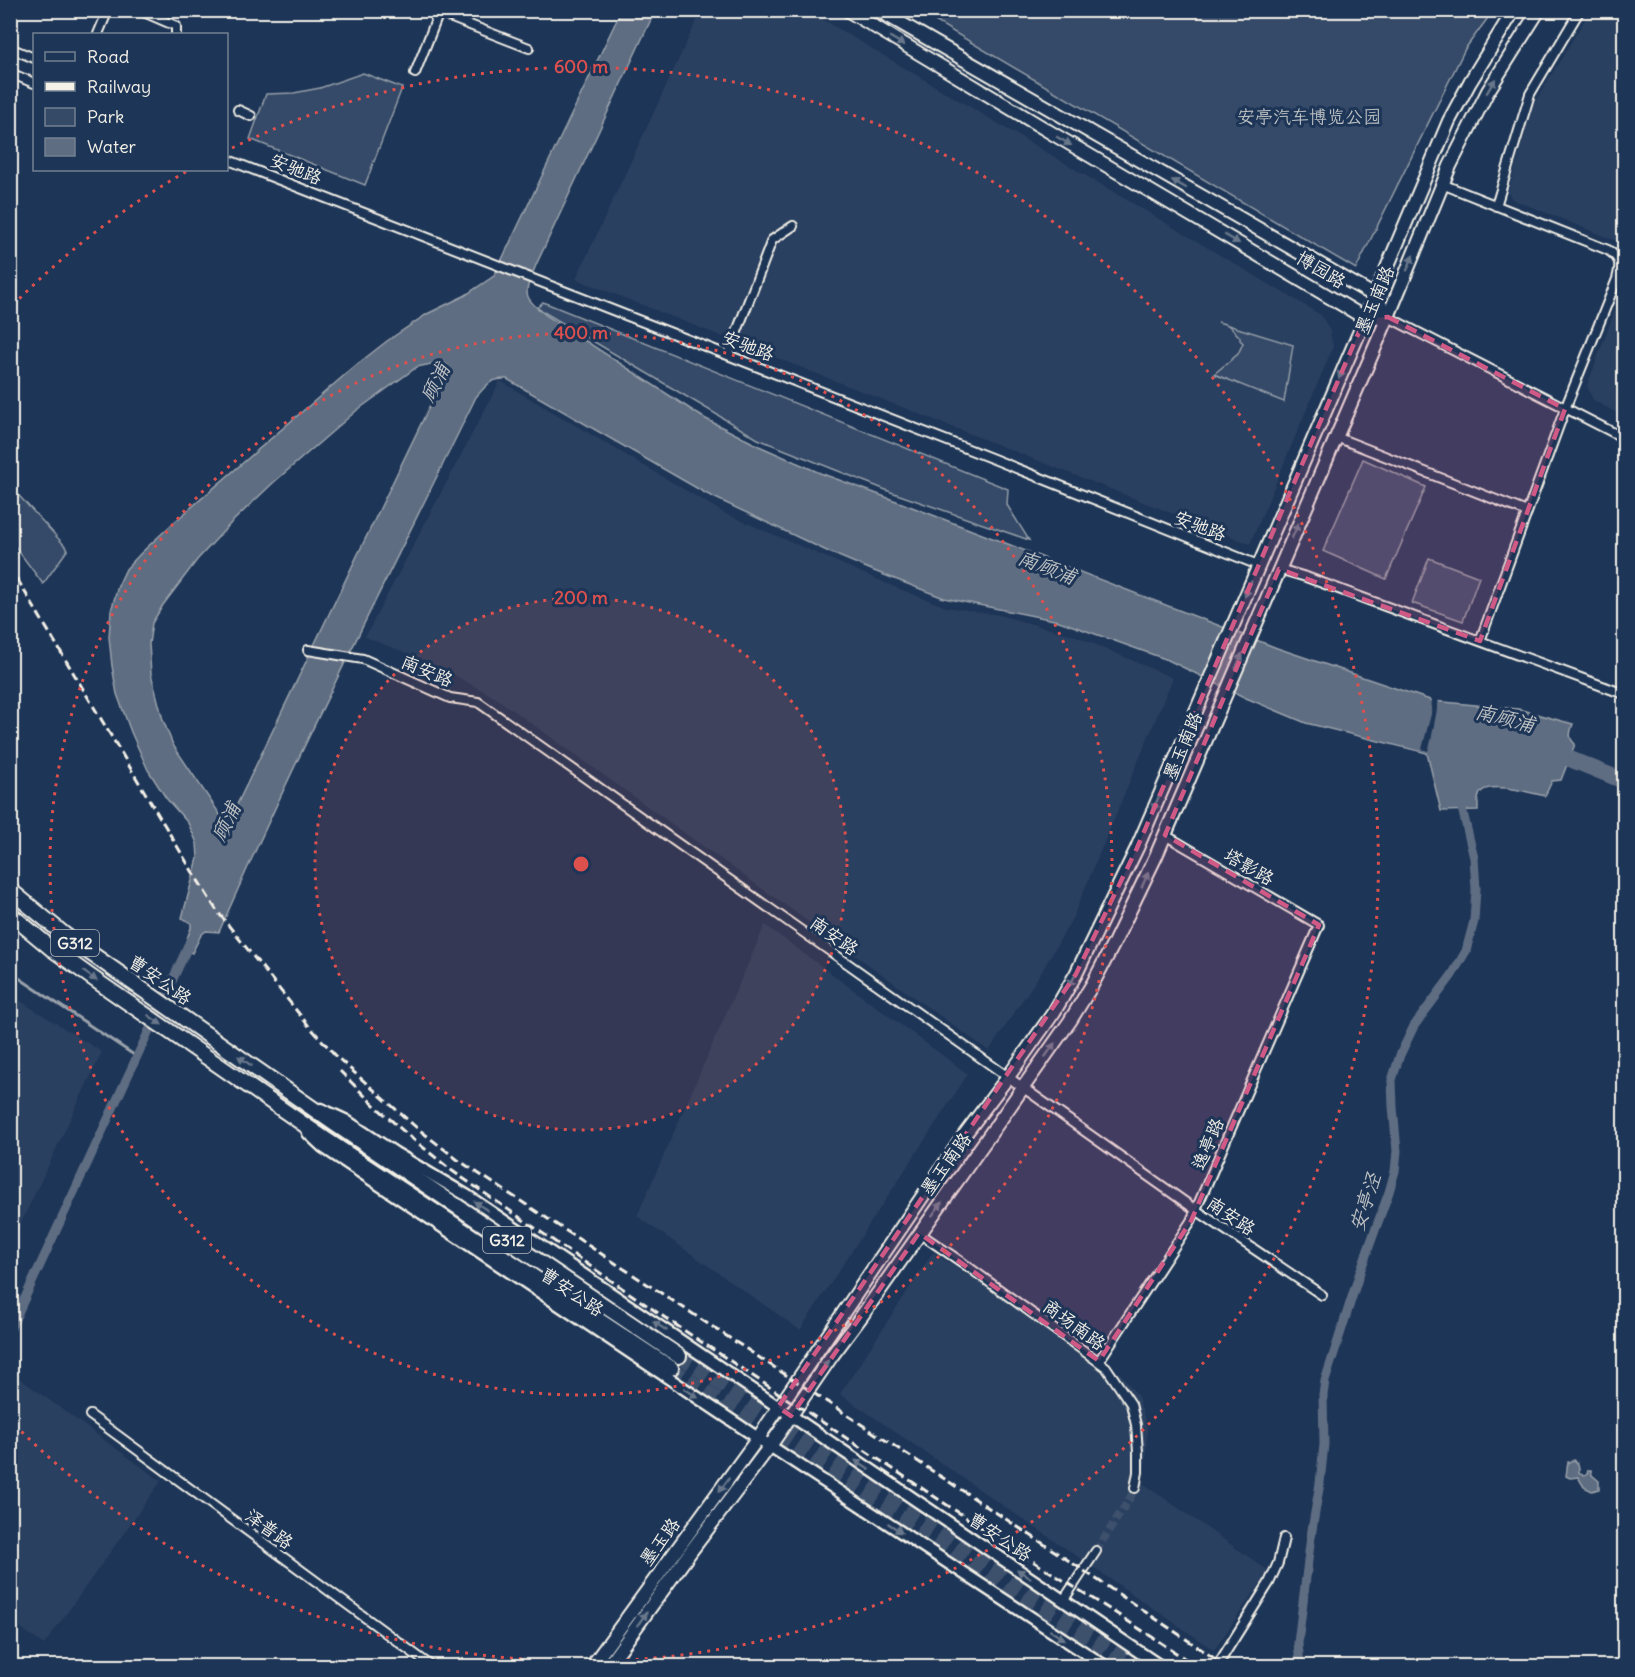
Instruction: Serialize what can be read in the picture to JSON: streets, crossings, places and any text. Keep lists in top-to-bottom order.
{
  "streets": {
    "highway": ["G312", "曹安公路"],
    "main road": ["博园路", "墨玉南路", "墨玉路"],
    "street": [
      "安驰路",
      "南安路",
      "塔影路",
      "逸亭路",
      "商场南路",
      "泽普路"
    ]
  },
  "crossings": [
    ["安驰路", "墨玉南路"],
    ["博园路", "墨玉南路"],
    ["墨玉南路", "南安路"],
    ["墨玉南路", "塔影路"],
    ["墨玉南路", "曹安公路"],
    ["墨玉南路", "商场南路"],
    ["墨玉南路", "墨玉路"],
    ["南安路", "逸亭路"],
    ["塔影路", "逸亭路"],
    ["曹安公路", "墨玉路"],
    ["逸亭路", "商场南路"]
  ],
  "water": ["顾浦", "南顾浦", "安亭泾"],
  "parks": ["安亭汽车博览公园"],
  "legend": [
    "Road",
    "Railway",
    "Park",
    "Water"
  ],
  "rings": ["600 m", "400 m", "200 m"]
}
